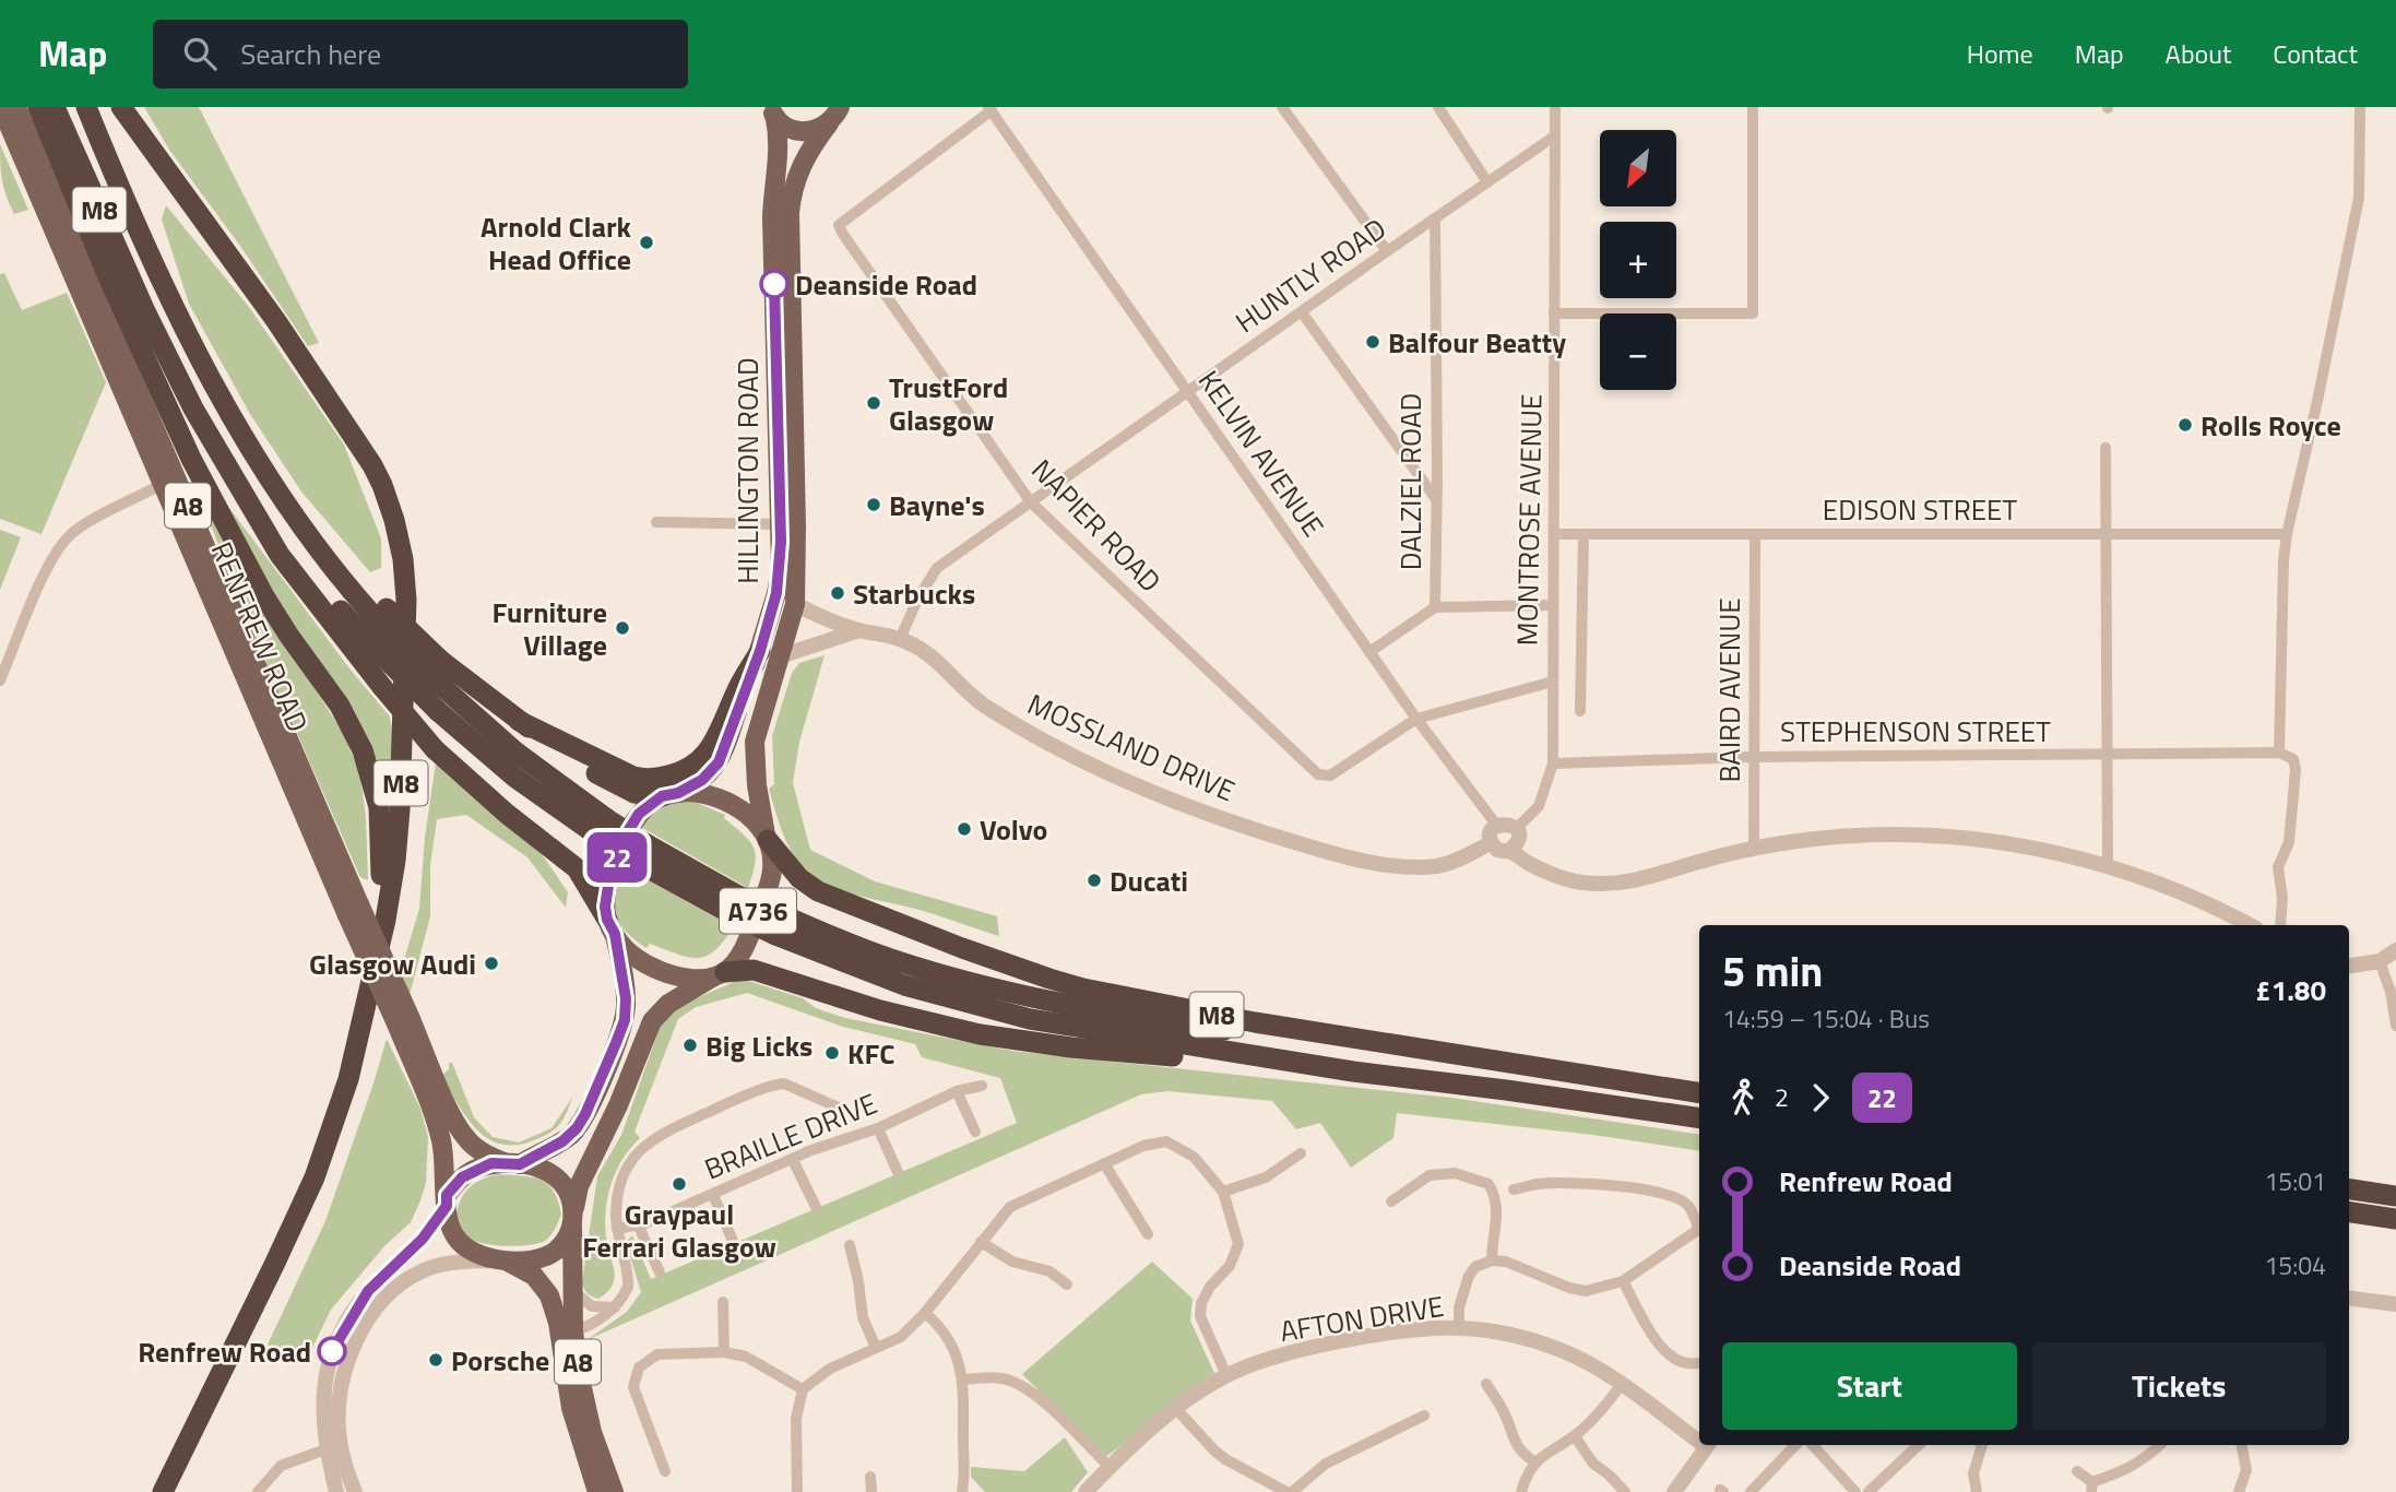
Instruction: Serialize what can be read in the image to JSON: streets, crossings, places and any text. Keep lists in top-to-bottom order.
{
  "streets": {
    "highway": ["M8"],
    "main road": [
      "HILLINGTON ROAD",
      "A8",
      "RENFREW ROAD",
      "A736"
    ],
    "street": [
      "HUNTLY ROAD",
      "KELVIN AVENUE",
      "DALZIEL ROAD",
      "EDISON STREET",
      "MONTROSE AVENUE",
      "NAPIER ROAD",
      "BAIRD AVENUE",
      "STEPHENSON STREET",
      "MOSSLAND DRIVE",
      "BRAILLE DRIVE",
      "AFTON DRIVE"
    ]
  },
  "crossings": [
    ["M8", "HILLINGTON ROAD"],
    ["M8", "MOSSLAND DRIVE"],
    ["M8", "A736"],
    ["HUNTLY ROAD", "KELVIN AVENUE"],
    ["HUNTLY ROAD", "DALZIEL ROAD"],
    ["HUNTLY ROAD", "MONTROSE AVENUE"],
    ["HUNTLY ROAD", "NAPIER ROAD"],
    ["HUNTLY ROAD", "MOSSLAND DRIVE"],
    ["KELVIN AVENUE", "MONTROSE AVENUE"],
    ["KELVIN AVENUE", "NAPIER ROAD"],
    ["KELVIN AVENUE", "MOSSLAND DRIVE"],
    ["HILLINGTON ROAD", "MOSSLAND DRIVE"],
    ["HILLINGTON ROAD", "A736"],
    ["A8", "RENFREW ROAD"],
    ["A8", "A736"],
    ["EDISON STREET", "MONTROSE AVENUE"],
    ["EDISON STREET", "BAIRD AVENUE"],
    ["MONTROSE AVENUE", "NAPIER ROAD"],
    ["MONTROSE AVENUE", "STEPHENSON STREET"],
    ["MONTROSE AVENUE", "MOSSLAND DRIVE"],
    ["BAIRD AVENUE", "STEPHENSON STREET"]
  ],
  "places": [
    "Arnold Clark Head Office",
    "Deanside Road",
    "Balfour Beatty",
    "TrustFord Glasgow",
    "Rolls Royce",
    "Bayne's",
    "Starbucks",
    "Furniture Village",
    "Volvo",
    "Ducati",
    "Glasgow Audi",
    "Big Licks",
    "KFC",
    "Graypaul Ferrari Glasgow",
    "Renfrew Road",
    "Porsche"
  ],
  "lines": ["bus line 22"],
  "north": "bottom left",
  "page": {
    "header": "Map",
    "search": "Search here",
    "nav": [
      "Home",
      "Map",
      "About",
      "Contact"
    ],
    "on_map": "22",
    "map_buttons": ["+", "−"],
    "heading": ["5 min", "14:59 – 15:04 · Bus", "£1.80"],
    "legs": ["2", "22"],
    "list": [
      {
        "name": "Renfrew Road",
        "value": "15:01"
      },
      {
        "name": "Deanside Road",
        "value": "15:04"
      }
    ],
    "buttons": ["Start", "Tickets"]
  }
}
